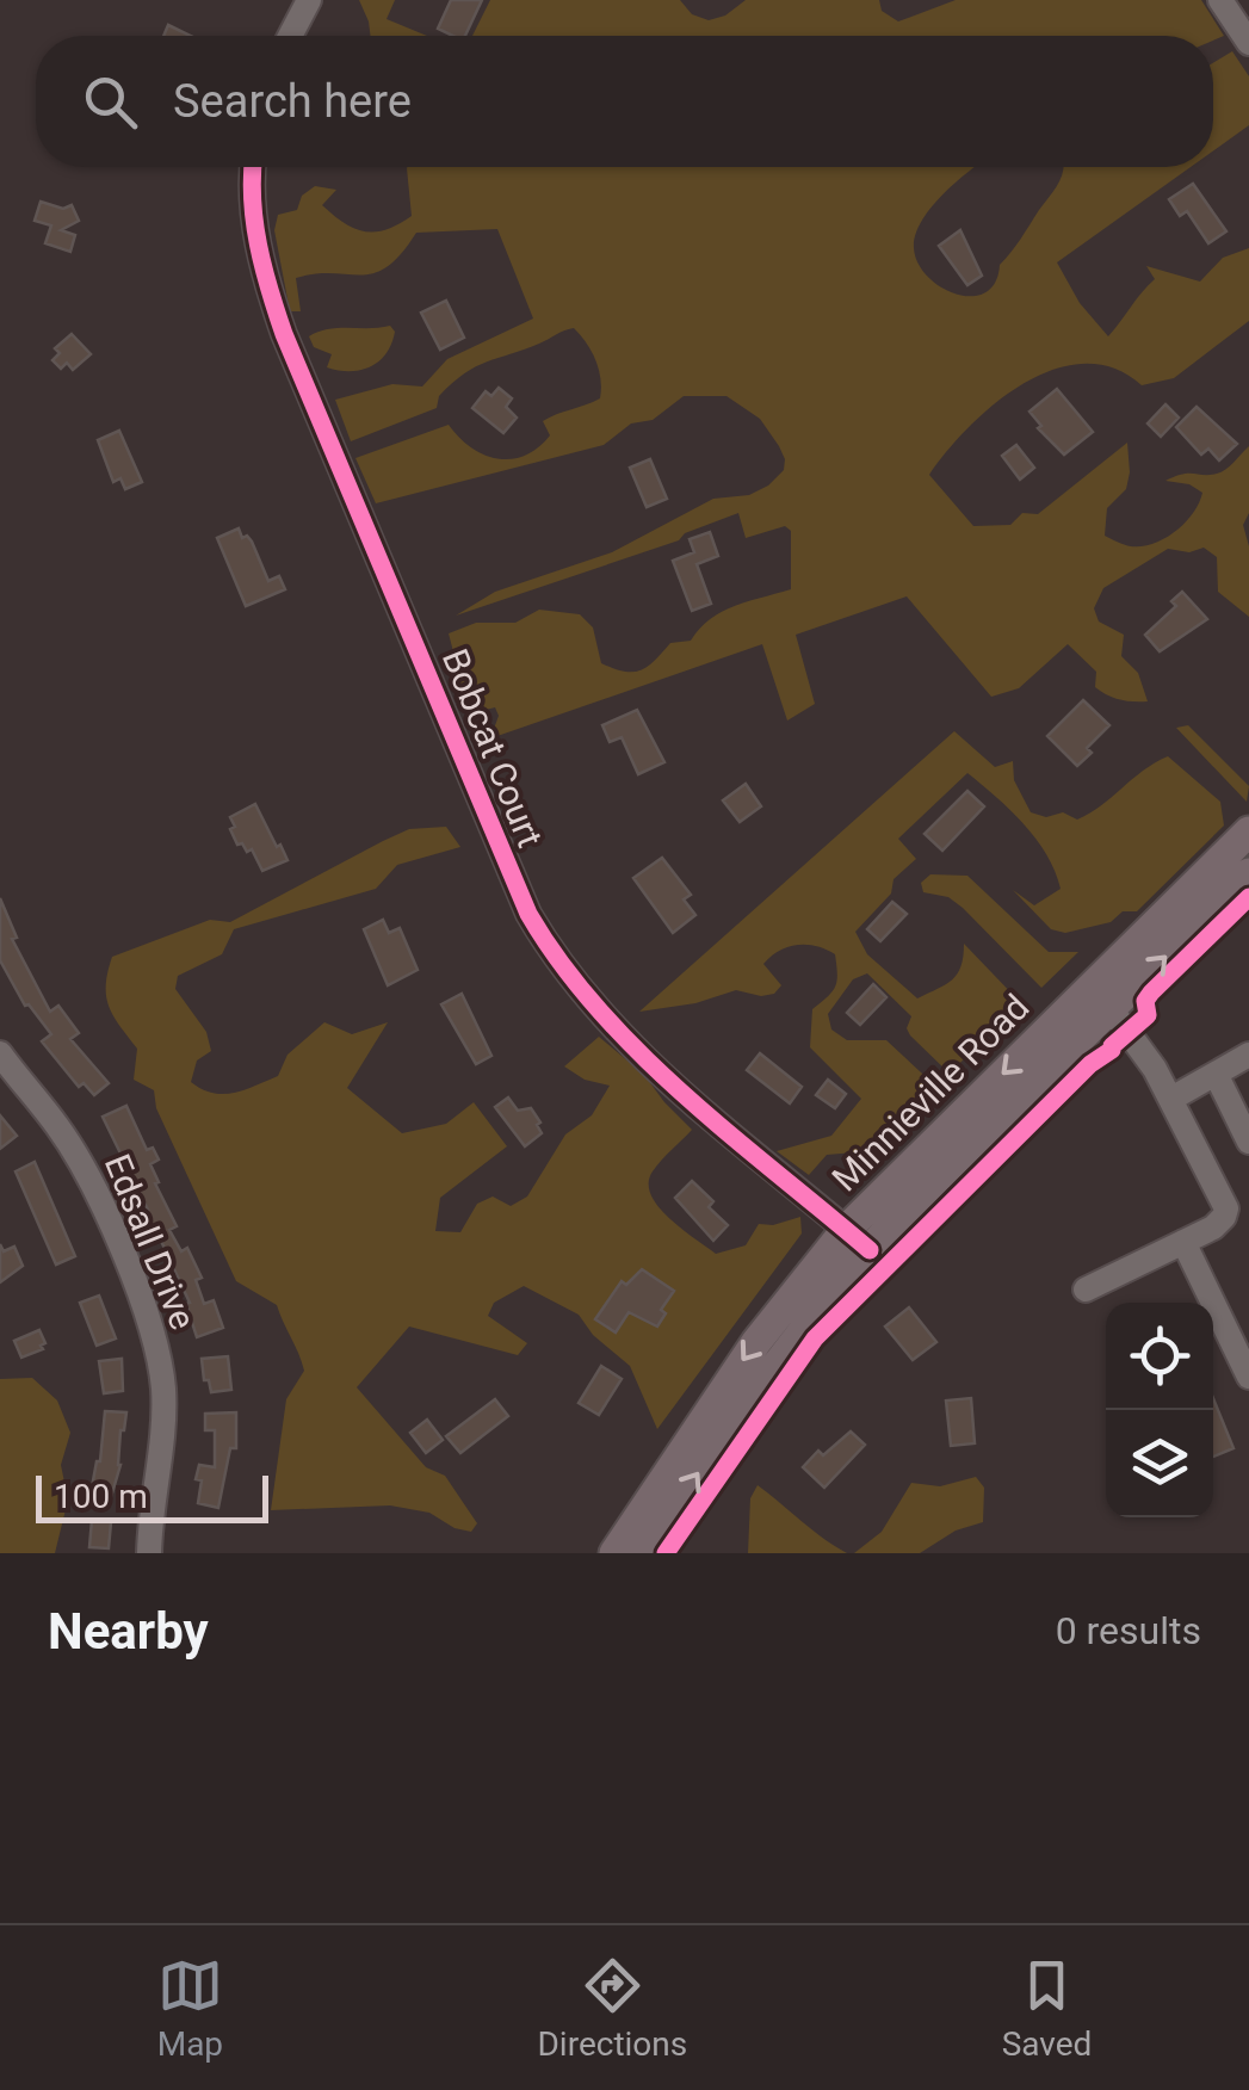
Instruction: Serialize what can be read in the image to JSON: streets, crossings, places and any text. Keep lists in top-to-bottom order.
{
  "streets": {
    "main road": ["Minnieville Road"],
    "street": ["Bobcat Court", "Edsall Drive"]
  },
  "crossings": [
    ["Bobcat Court", "Minnieville Road"]
  ],
  "scale_bar": "100 m",
  "page": {
    "search": "Search here",
    "scale": "100 m",
    "heading": ["Nearby", "0 results"],
    "nav": ["Map", "Directions", "Saved"]
  }
}
